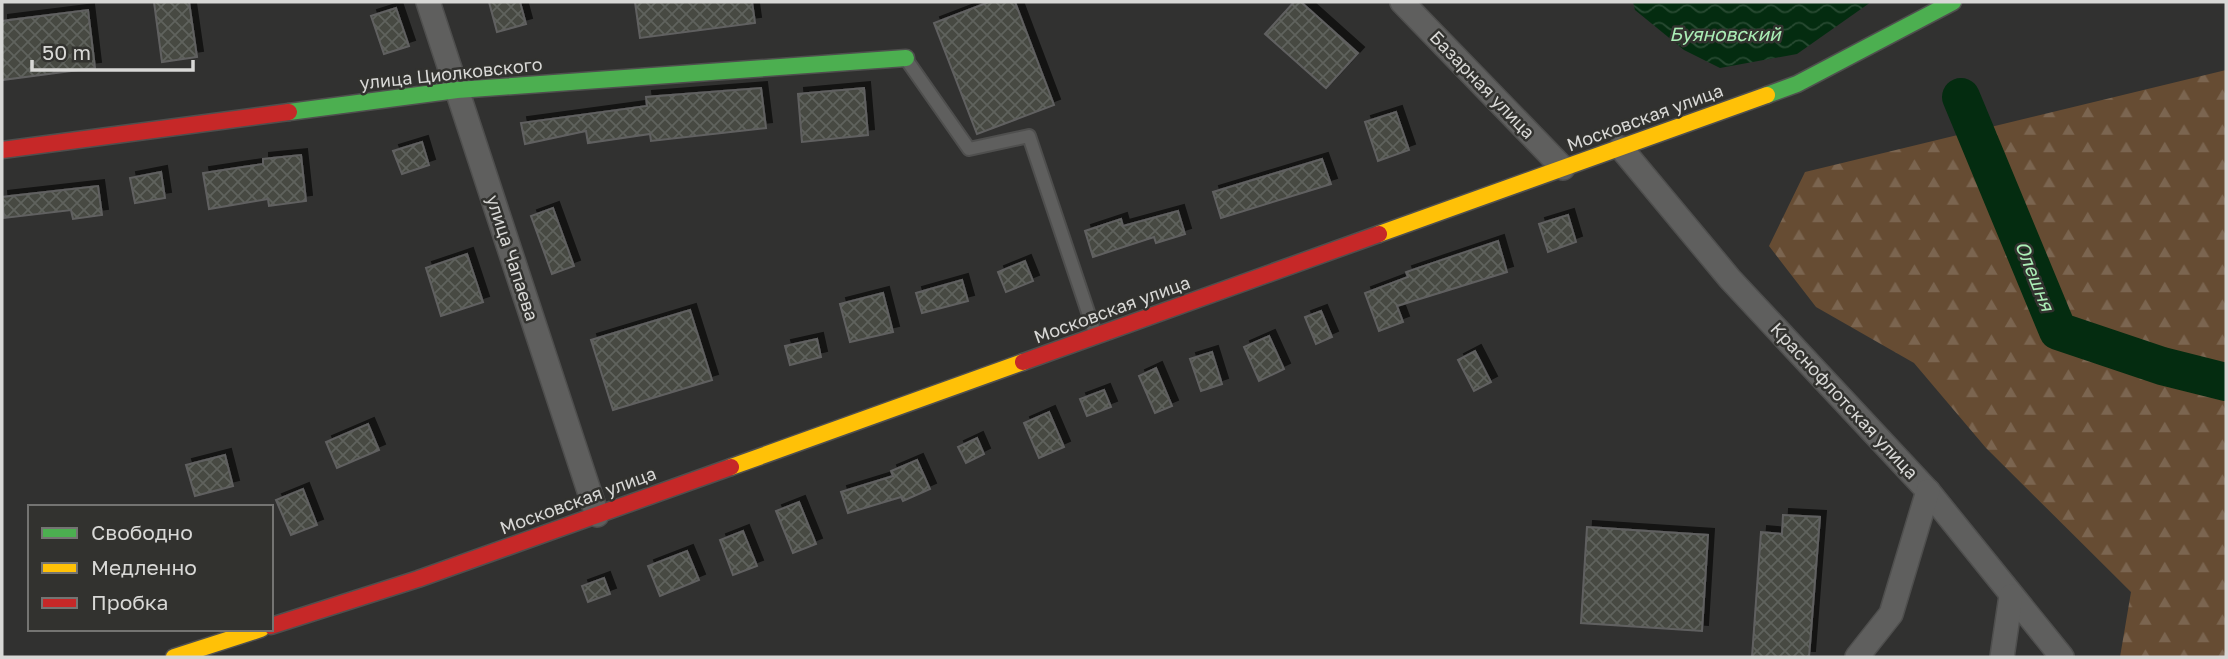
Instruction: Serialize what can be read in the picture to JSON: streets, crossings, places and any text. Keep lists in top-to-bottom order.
{
  "streets": {
    "street": [
      "улица Циолковского",
      "Базарная улица",
      "Московская улица",
      "улица Чапаева",
      "Краснофлотская улица"
    ]
  },
  "crossings": [
    ["улица Циолковского", "улица Чапаева"],
    ["Базарная улица", "Московская улица"],
    ["Московская улица", "улица Чапаева"],
    ["Московская улица", "Краснофлотская улица"]
  ],
  "water": ["Буяновский", "Олешня"],
  "legend": ["Свободно", "Медленно", "Пробка"],
  "scale_bar": "50 m"
}
